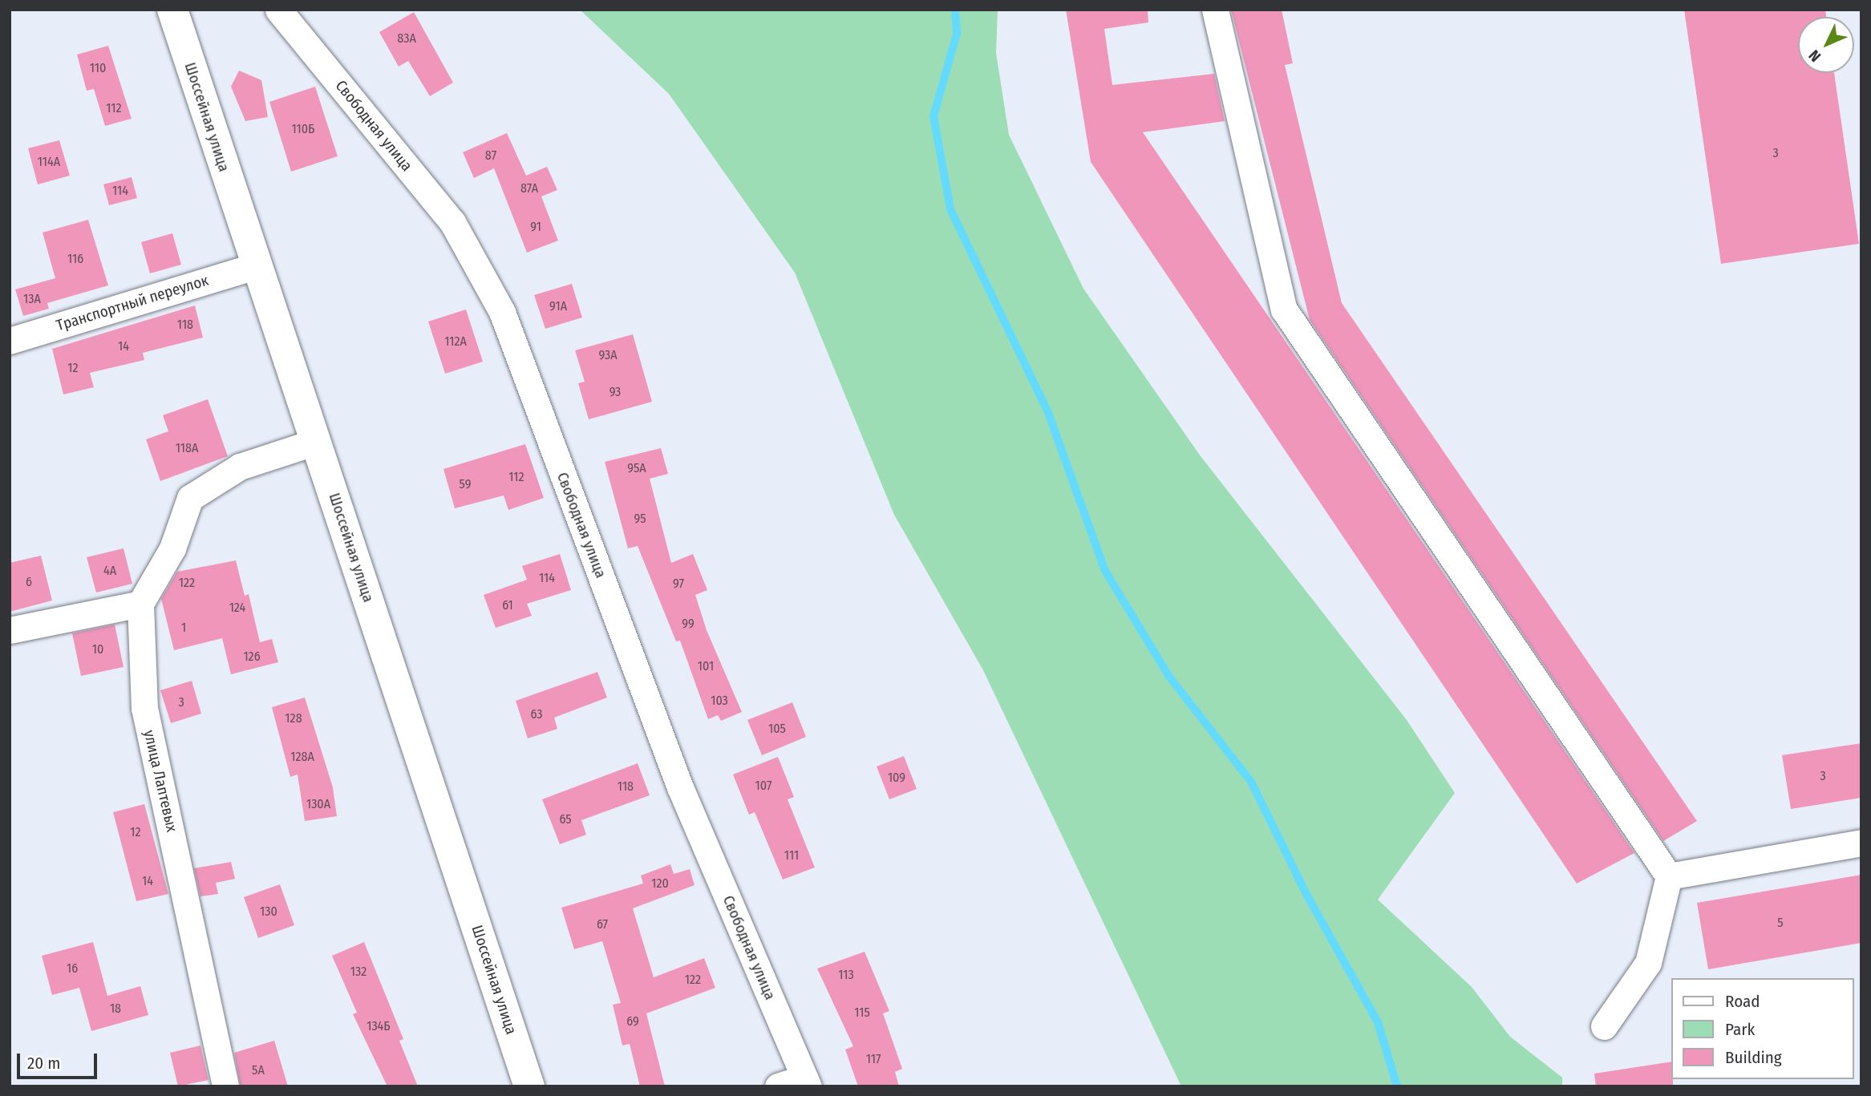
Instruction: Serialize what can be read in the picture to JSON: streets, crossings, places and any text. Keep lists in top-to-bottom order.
{
  "streets": {
    "main road": ["Шоссейная улица"],
    "street": ["Свободная улица", "Транспортный переулок", "улица Лаптевых"]
  },
  "crossings": [
    ["Шоссейная улица", "Транспортный переулок"]
  ],
  "house_numbers": [
    "83А",
    "110",
    "112",
    "110Б",
    "3",
    "87",
    "114А",
    "87А",
    "114",
    "91",
    "116",
    "13А",
    "91А",
    "118",
    "112А",
    "14",
    "93А",
    "12",
    "93",
    "118А",
    "95А",
    "112",
    "59",
    "95",
    "4А",
    "114",
    "6",
    "122",
    "97",
    "61",
    "124",
    "99",
    "1",
    "10",
    "126",
    "101",
    "103",
    "3",
    "63",
    "128",
    "105",
    "128А",
    "3",
    "109",
    "107",
    "118",
    "130А",
    "65",
    "12",
    "111",
    "14",
    "120",
    "130",
    "5",
    "67",
    "16",
    "132",
    "113",
    "122",
    "18",
    "115",
    "69",
    "134Б",
    "117",
    "5А"
  ],
  "legend": ["Road", "Park", "Building"],
  "scale_bar": "20 m",
  "north": "bottom left"
}
